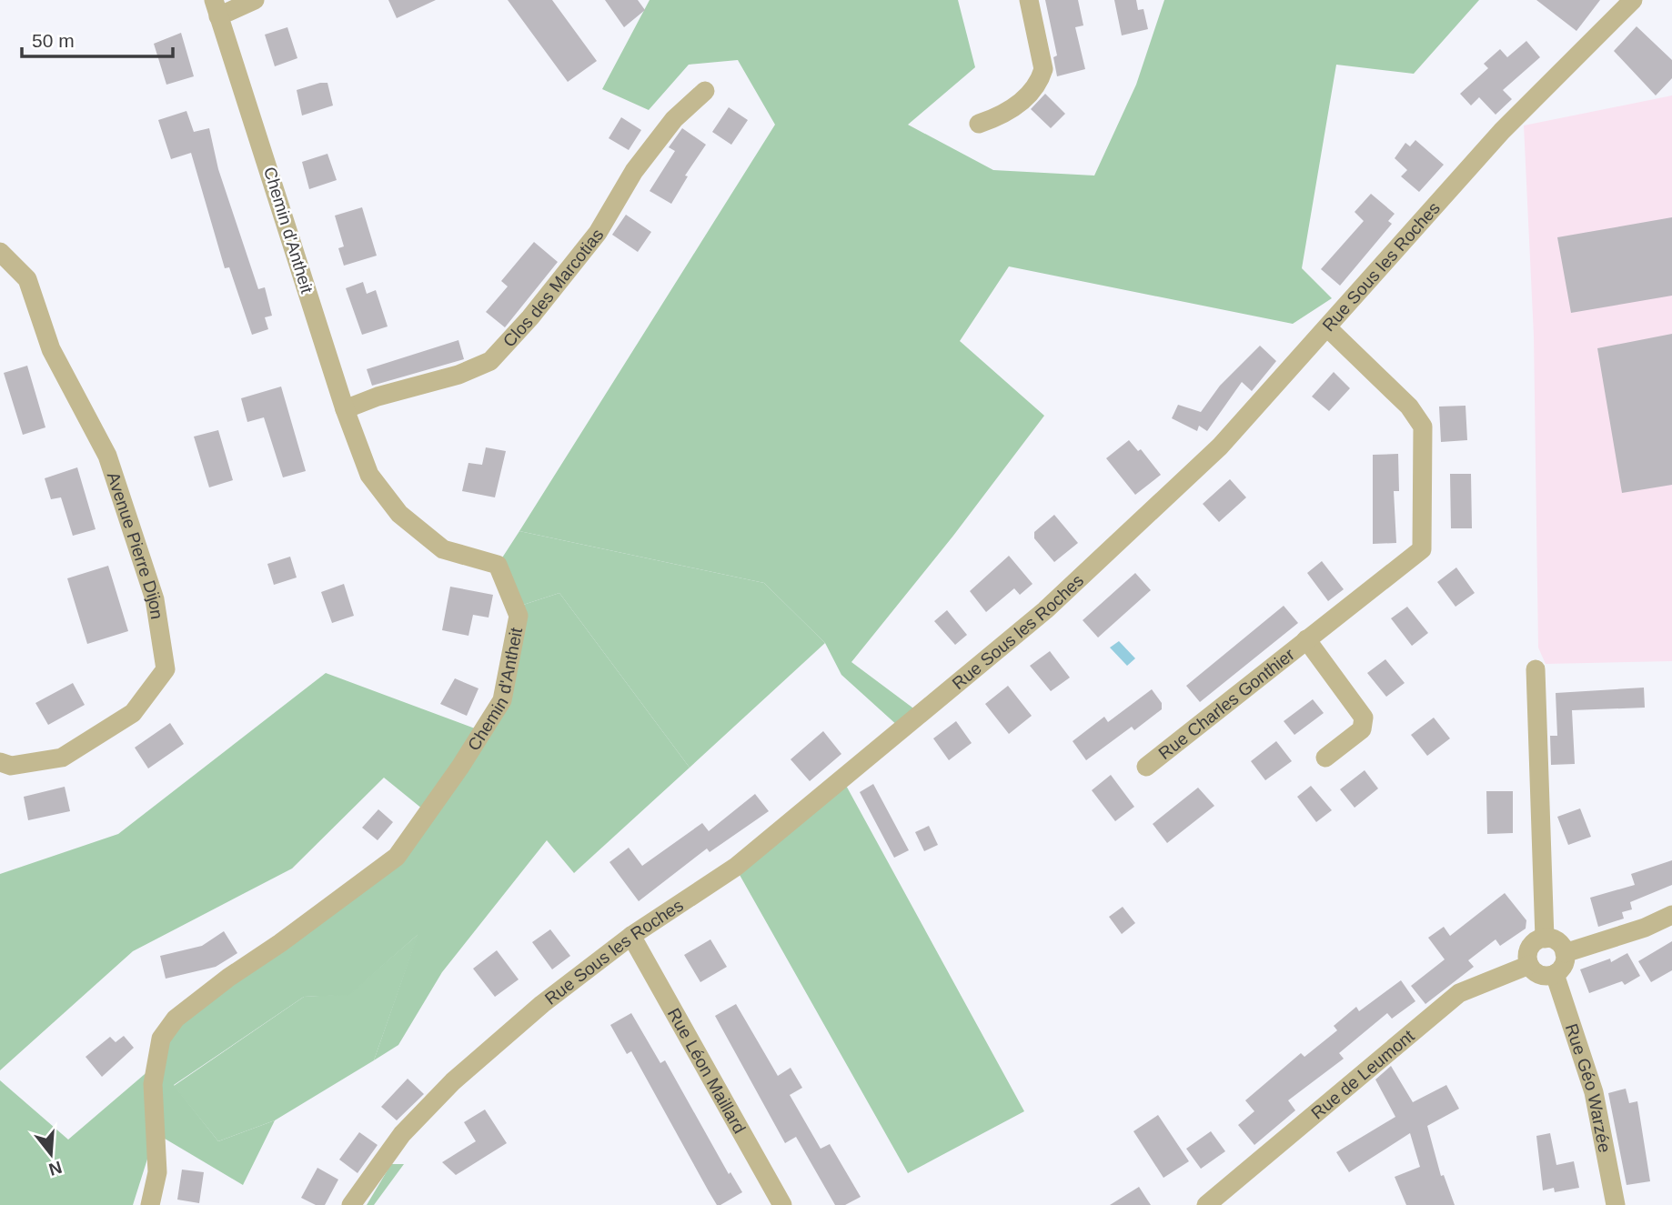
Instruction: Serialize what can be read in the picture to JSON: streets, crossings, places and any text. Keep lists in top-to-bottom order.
{
  "streets": {
    "street": [
      "Chemin d'Antheit",
      "Rue Sous les Roches",
      "Clos des Marcotias",
      "Avenue Pierre Dijon",
      "Rue Charles Gonthier",
      "Rue Léon Maillard",
      "Rue de Leumont",
      "Rue Géo Warzée"
    ]
  },
  "crossings": [
    ["Chemin d'Antheit", "Clos des Marcotias"],
    ["Rue Sous les Roches", "Rue Charles Gonthier"],
    ["Rue Sous les Roches", "Rue Léon Maillard"],
    ["Rue de Leumont", "Rue Géo Warzée"]
  ],
  "scale_bar": "50 m",
  "north": "bottom"
}
